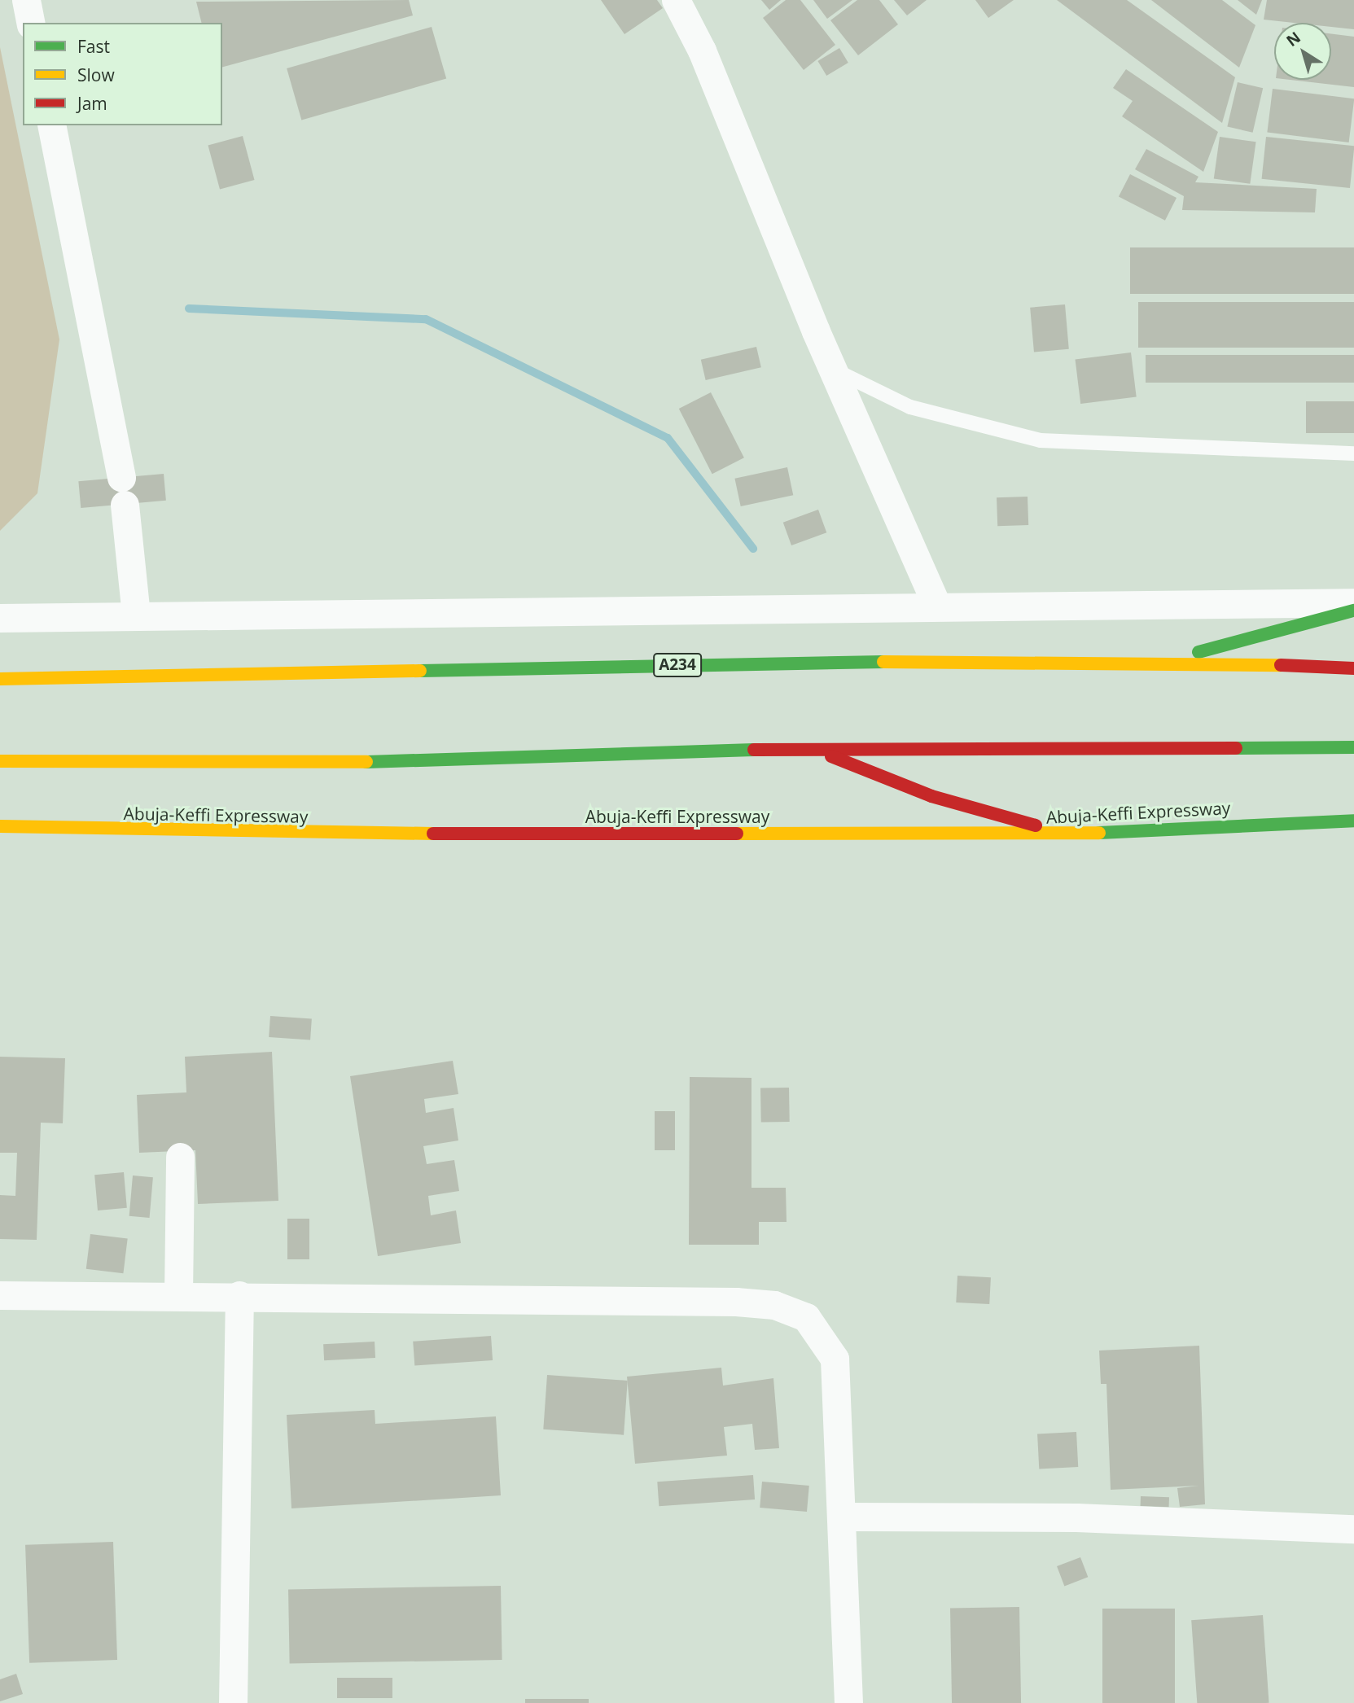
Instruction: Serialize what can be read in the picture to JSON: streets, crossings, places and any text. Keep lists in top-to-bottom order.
{
  "streets": {
    "highway": ["A234", "Abuja-Keffi Expressway"]
  },
  "legend": ["Fast", "Slow", "Jam"],
  "north": "top left"
}
